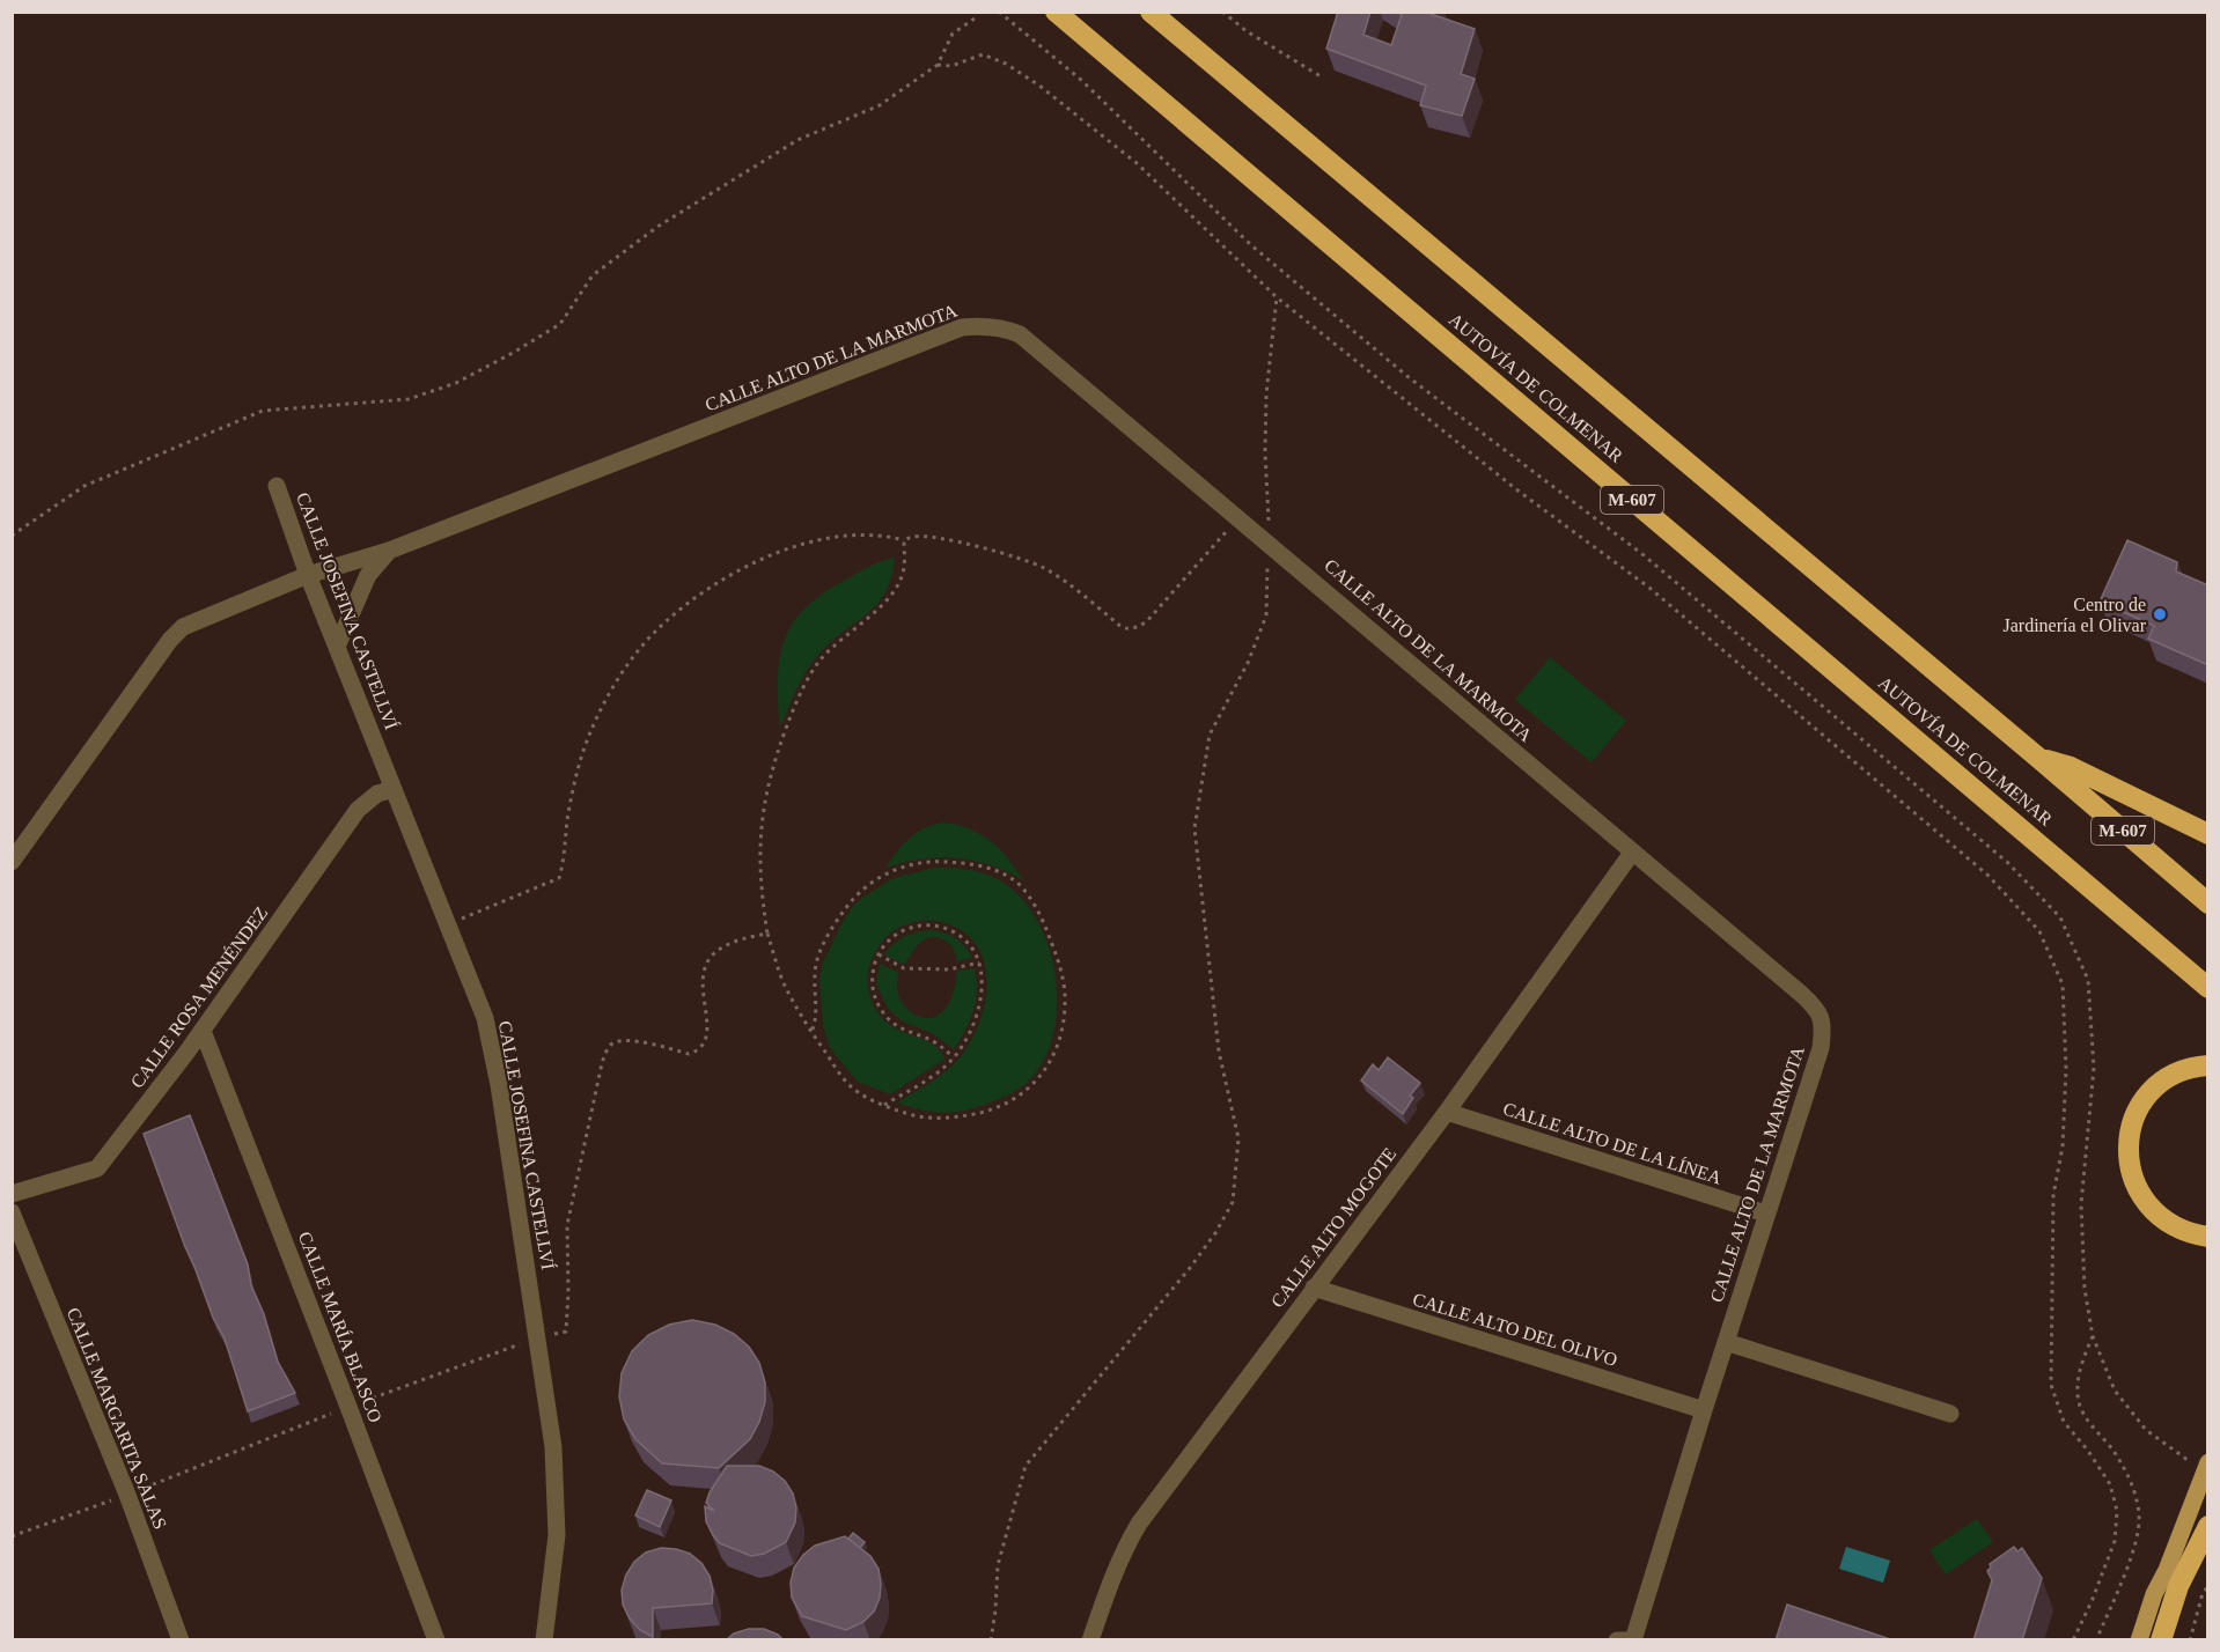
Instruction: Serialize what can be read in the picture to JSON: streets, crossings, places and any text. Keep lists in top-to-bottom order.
{
  "streets": {
    "highway": ["AUTOVÍA DE COLMENAR", "M-607"],
    "street": [
      "CALLE ALTO DE LA MARMOTA",
      "CALLE JOSEFINA CASTELLVÍ",
      "CALLE ROSA MENÉNDEZ",
      "CALLE ALTO DE LA LÍNEA",
      "CALLE ALTO MOGOTE",
      "CALLE MARÍA BLASCO",
      "CALLE ALTO DEL OLIVO",
      "CALLE MARGARITA SALAS"
    ]
  },
  "crossings": [
    ["CALLE ALTO DE LA MARMOTA", "CALLE JOSEFINA CASTELLVÍ"],
    ["CALLE ALTO DE LA MARMOTA", "CALLE ALTO DE LA LÍNEA"],
    ["CALLE ALTO DE LA MARMOTA", "CALLE ALTO MOGOTE"],
    ["CALLE ALTO DE LA MARMOTA", "CALLE ALTO DEL OLIVO"],
    ["CALLE JOSEFINA CASTELLVÍ", "CALLE ROSA MENÉNDEZ"],
    ["CALLE ROSA MENÉNDEZ", "CALLE MARÍA BLASCO"],
    ["CALLE ALTO DE LA LÍNEA", "CALLE ALTO MOGOTE"],
    ["CALLE ALTO MOGOTE", "CALLE ALTO DEL OLIVO"]
  ],
  "places": ["Centro de Jardinería el Olivar"]
}
